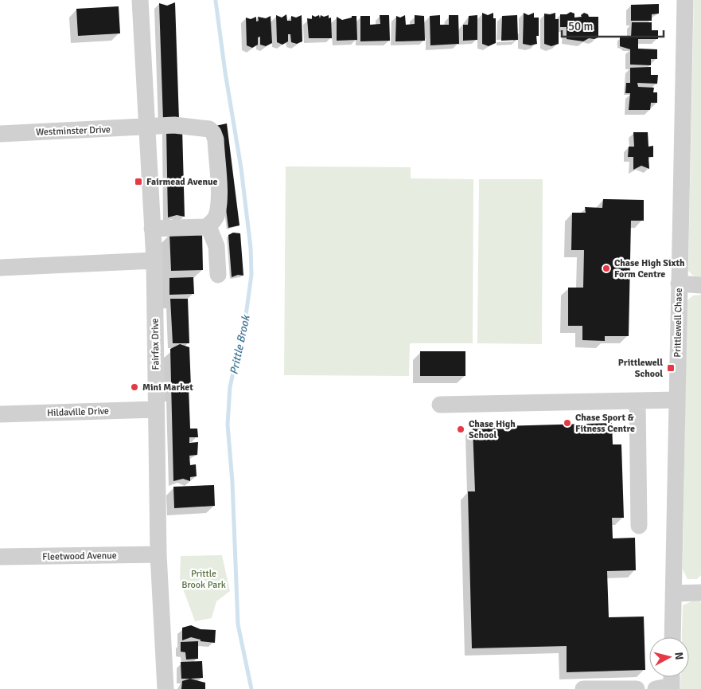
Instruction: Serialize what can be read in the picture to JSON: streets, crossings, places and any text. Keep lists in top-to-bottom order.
{
  "streets": {
    "street": [
      "Westminster Drive",
      "Prittlewell Chase",
      "Fairfax Drive",
      "Hildaville Drive",
      "Fleetwood Avenue"
    ]
  },
  "crossings": [
    ["Westminster Drive", "Fairfax Drive"],
    ["Fairfax Drive", "Hildaville Drive"],
    ["Fairfax Drive", "Fleetwood Avenue"]
  ],
  "water": ["Prittle Brook"],
  "parks": ["Prittle Brook Park"],
  "places": {
    "transit": ["Fairmead Avenue", "Prittlewell School"],
    "other": [
      "Chase High Sixth Form Centre",
      "Mini Market",
      "Chase Sport & Fitness Centre",
      "Chase High School"
    ]
  },
  "scale_bar": "50 m",
  "north": "right"
}
